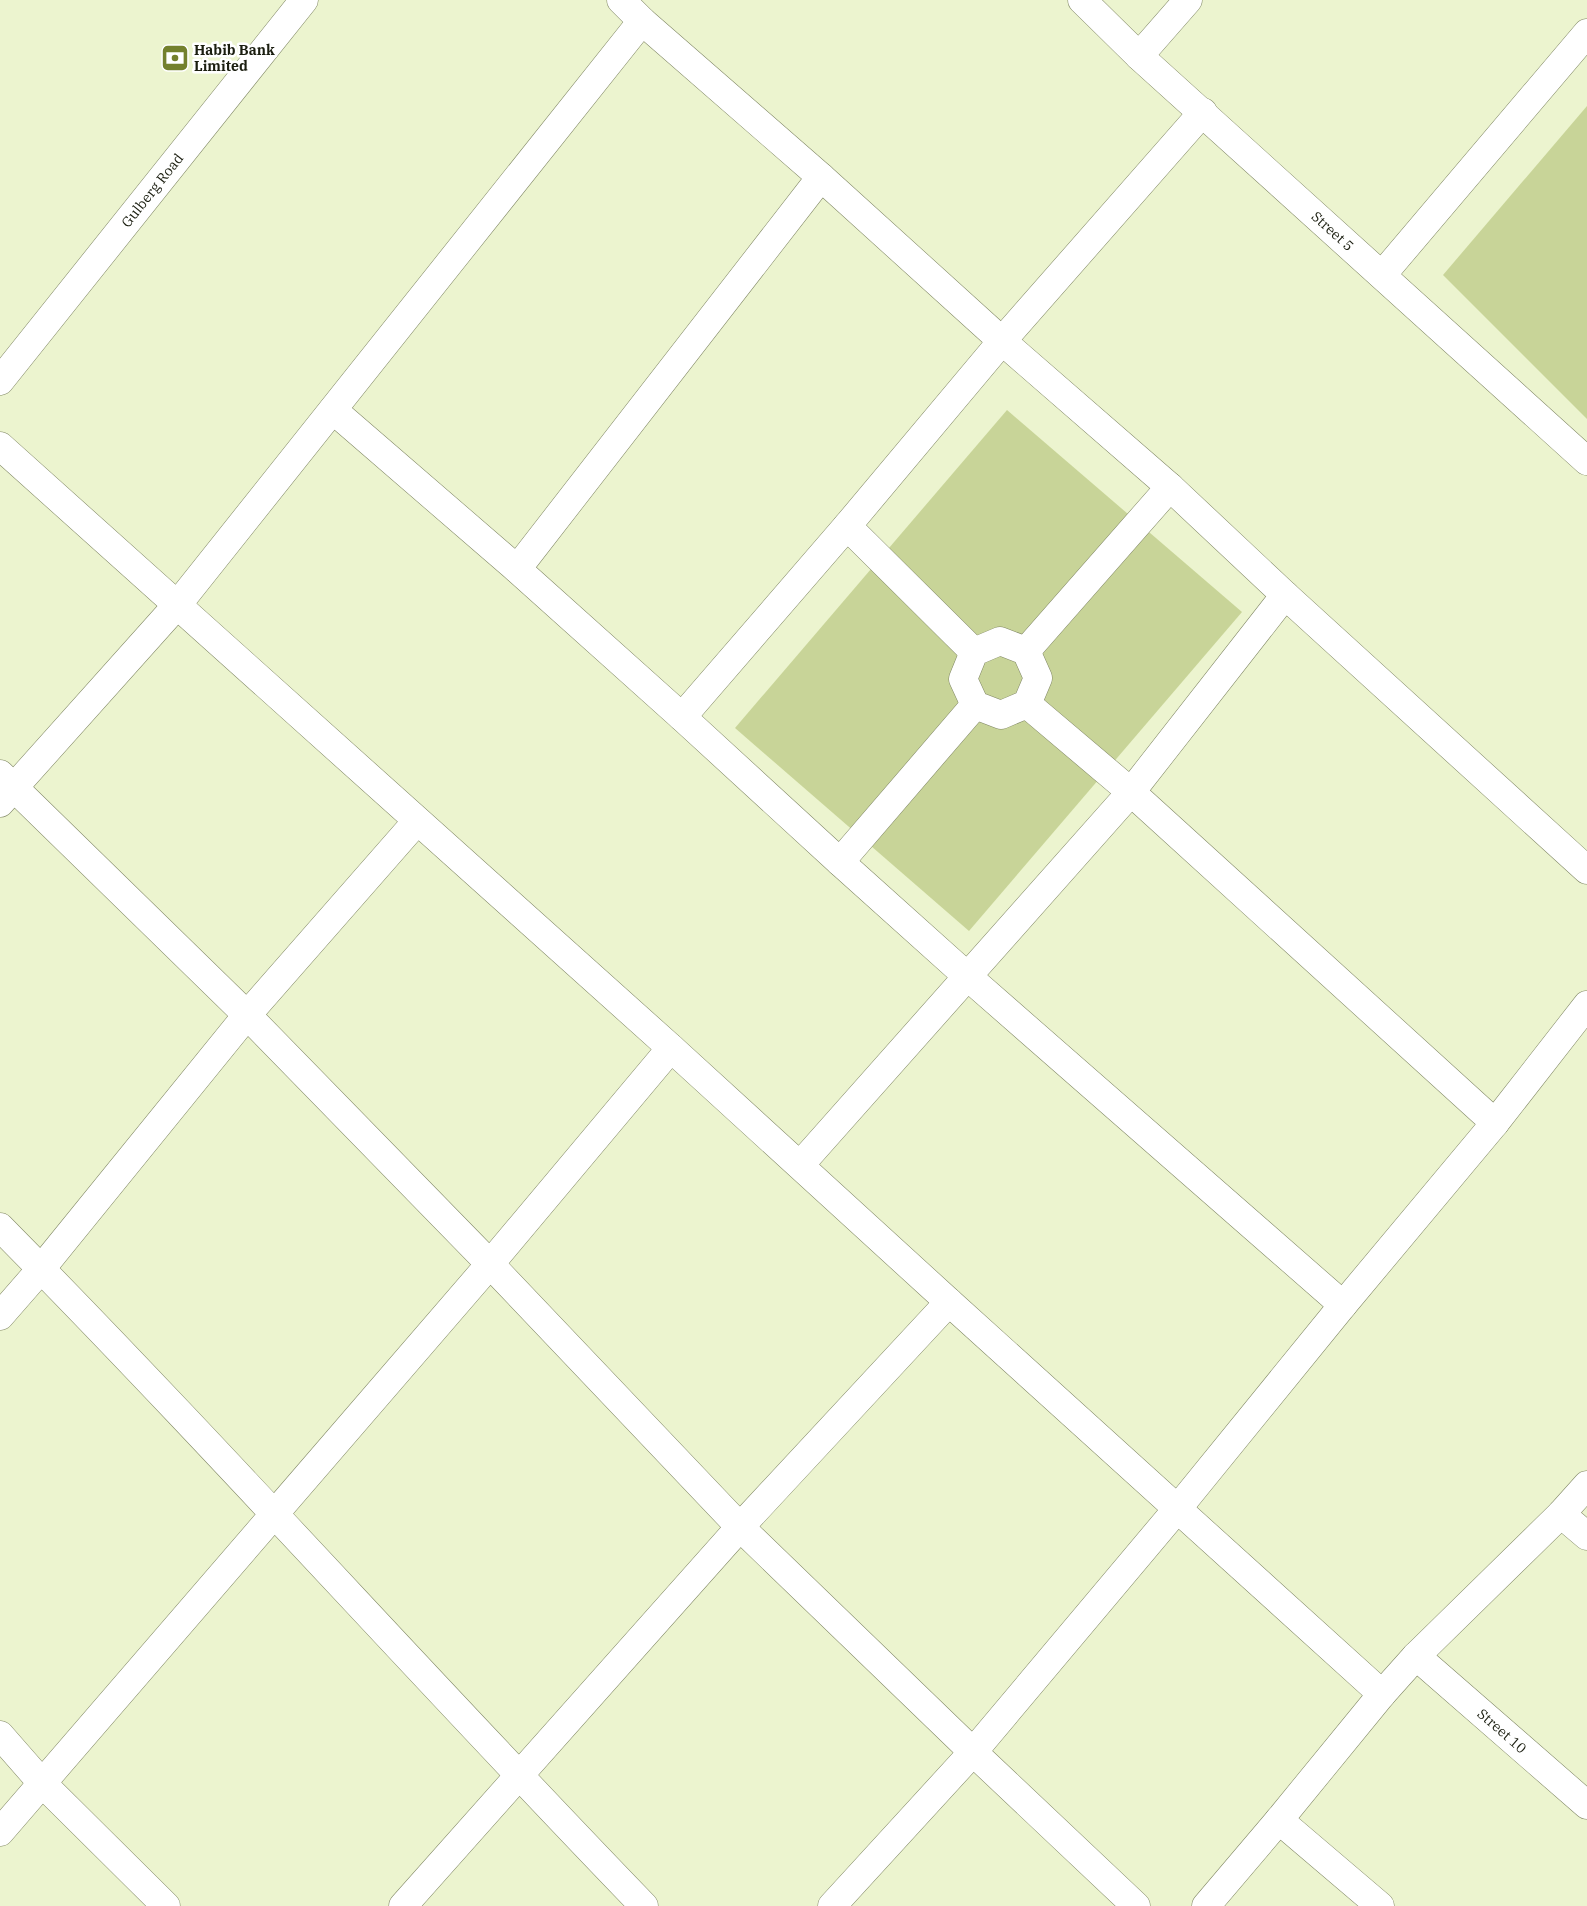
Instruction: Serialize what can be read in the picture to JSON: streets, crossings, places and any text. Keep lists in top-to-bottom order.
{
  "streets": {
    "street": ["Gulberg Road", "Street 5", "Street 10"]
  },
  "places": {
    "bank": ["Habib Bank Limited"]
  }
}
